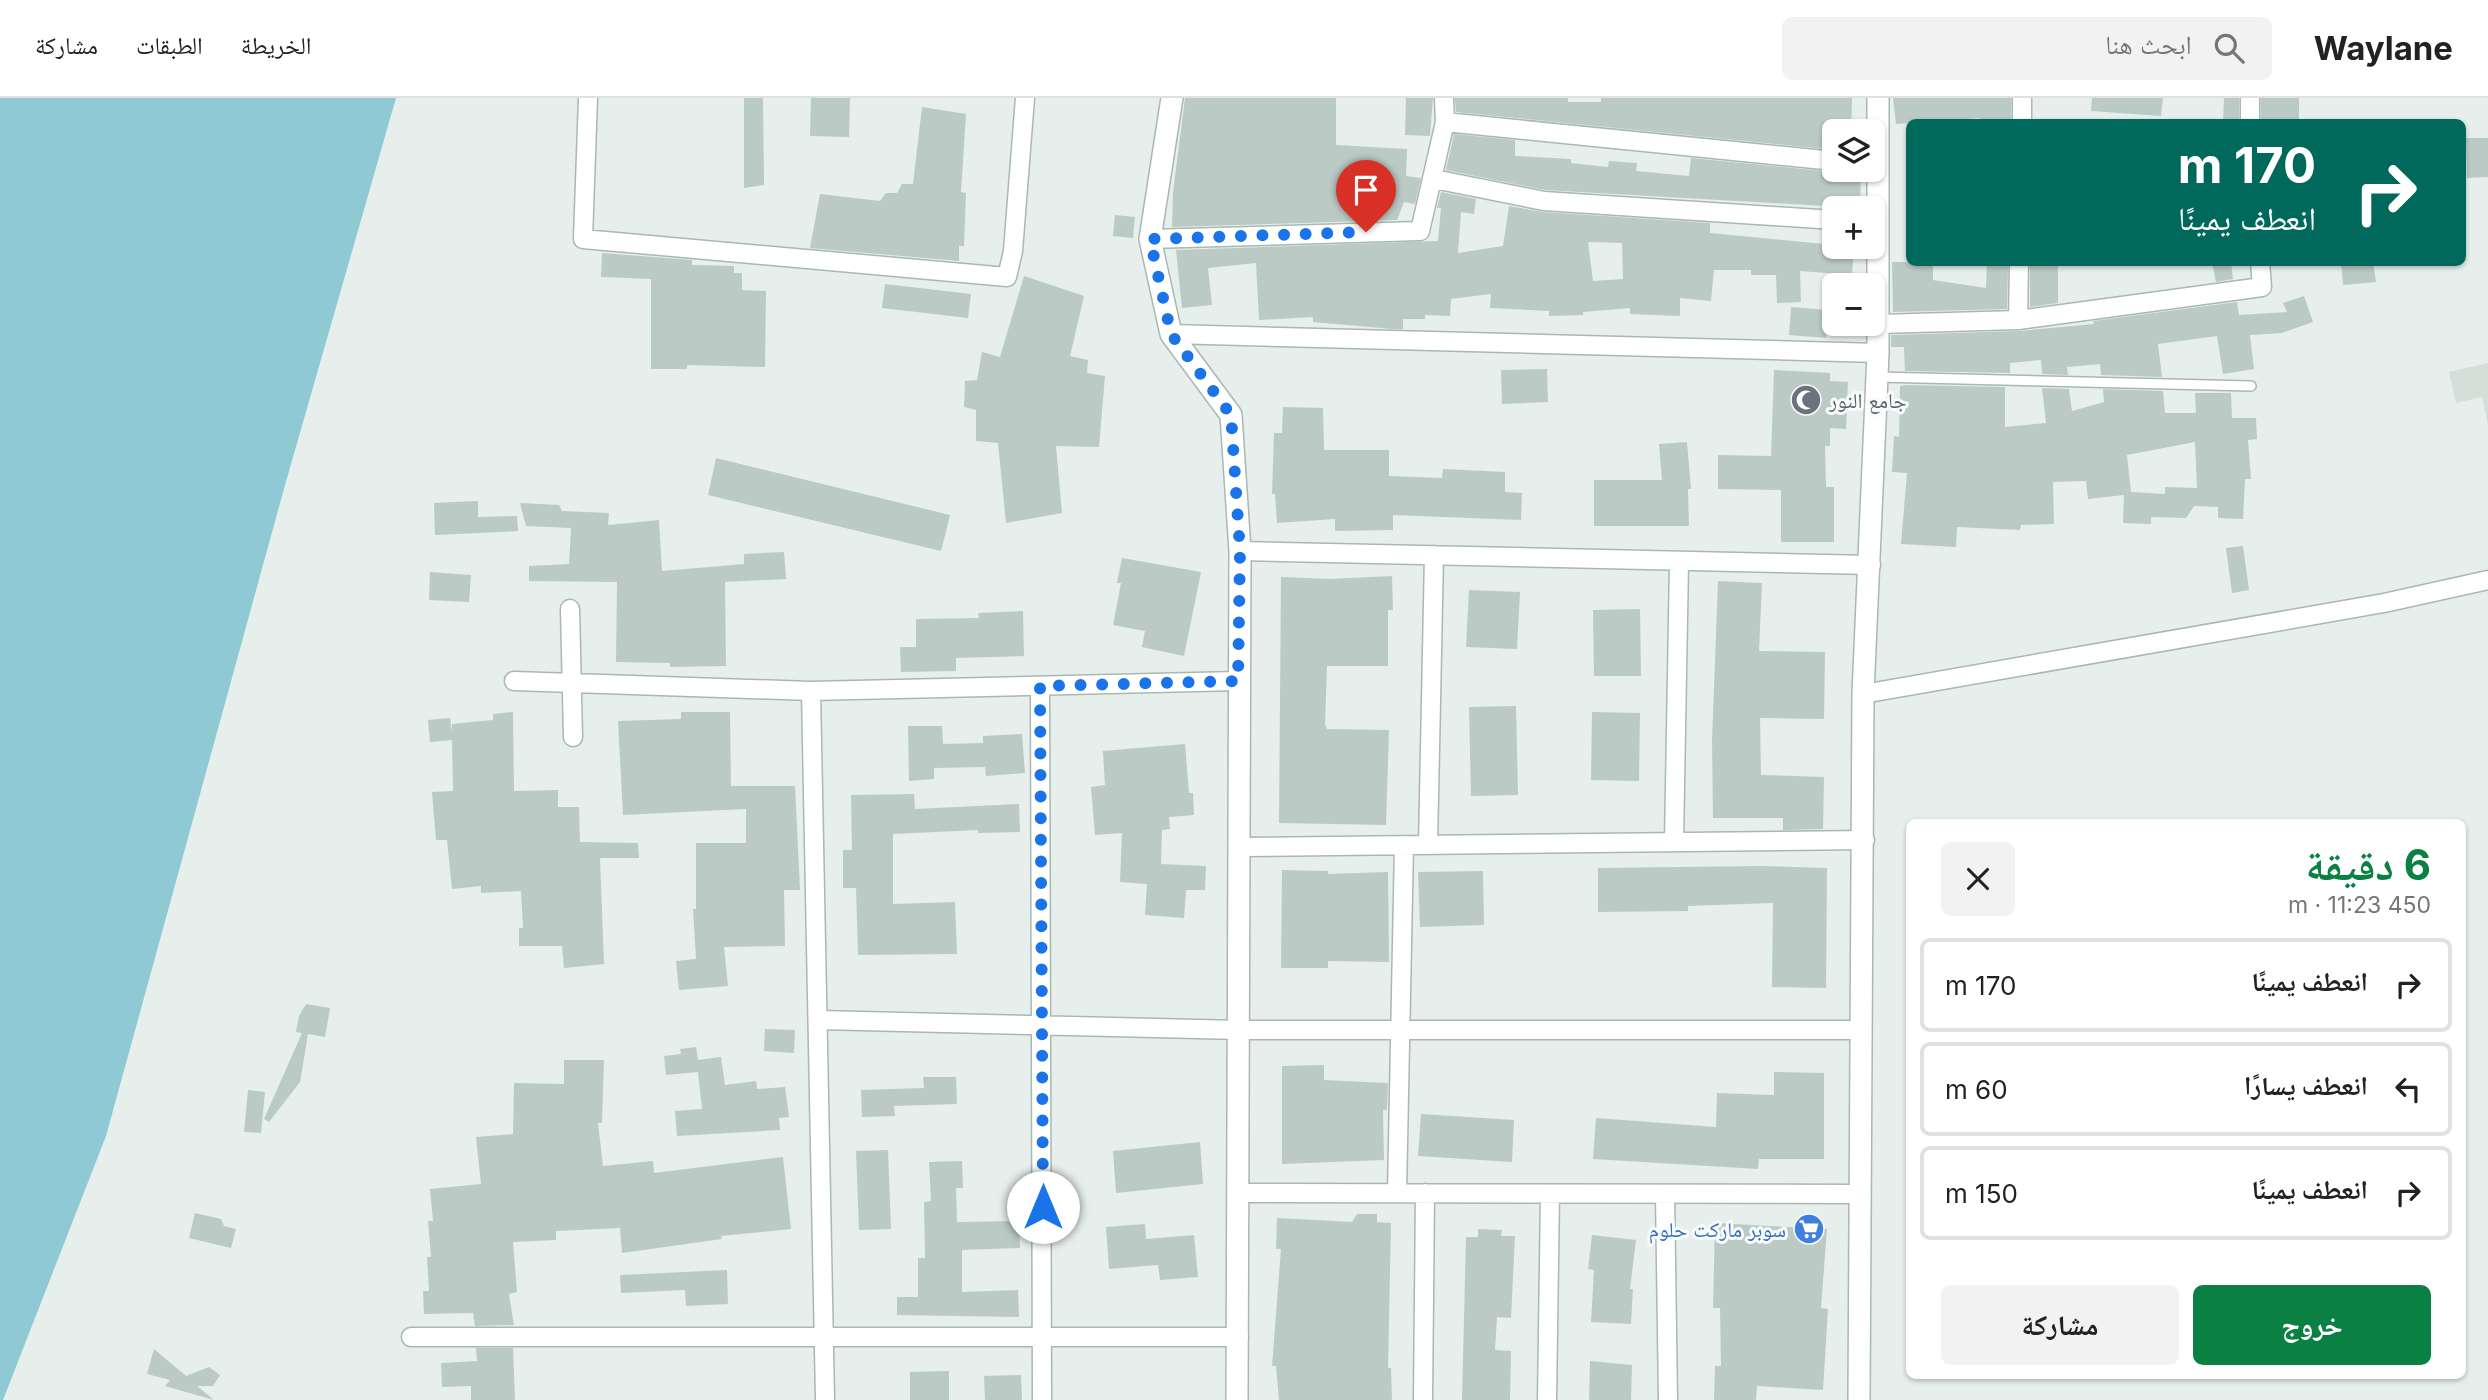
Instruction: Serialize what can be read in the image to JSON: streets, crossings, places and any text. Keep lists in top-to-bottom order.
{
  "places": {
    "mosque": ["جامع النور"],
    "supermarket": ["سوبر ماركت حلوم"]
  },
  "page": {
    "header": "Waylane",
    "search": "ابحث هنا",
    "nav": ["الخريطة", "الطبقات", "مشاركة"],
    "map_buttons": ["+", "−"],
    "turn": ["170 m", "انعطف يمينًا"],
    "heading": ["6 دقيقة", "450 m · 11:23"],
    "list": [
      {
        "name": "انعطف يمينًا",
        "value": "170 m"
      },
      {
        "name": "انعطف يسارًا",
        "value": "60 m"
      },
      {
        "name": "انعطف يمينًا",
        "value": "150 m"
      }
    ],
    "buttons": ["خروج", "مشاركة"]
  }
}
